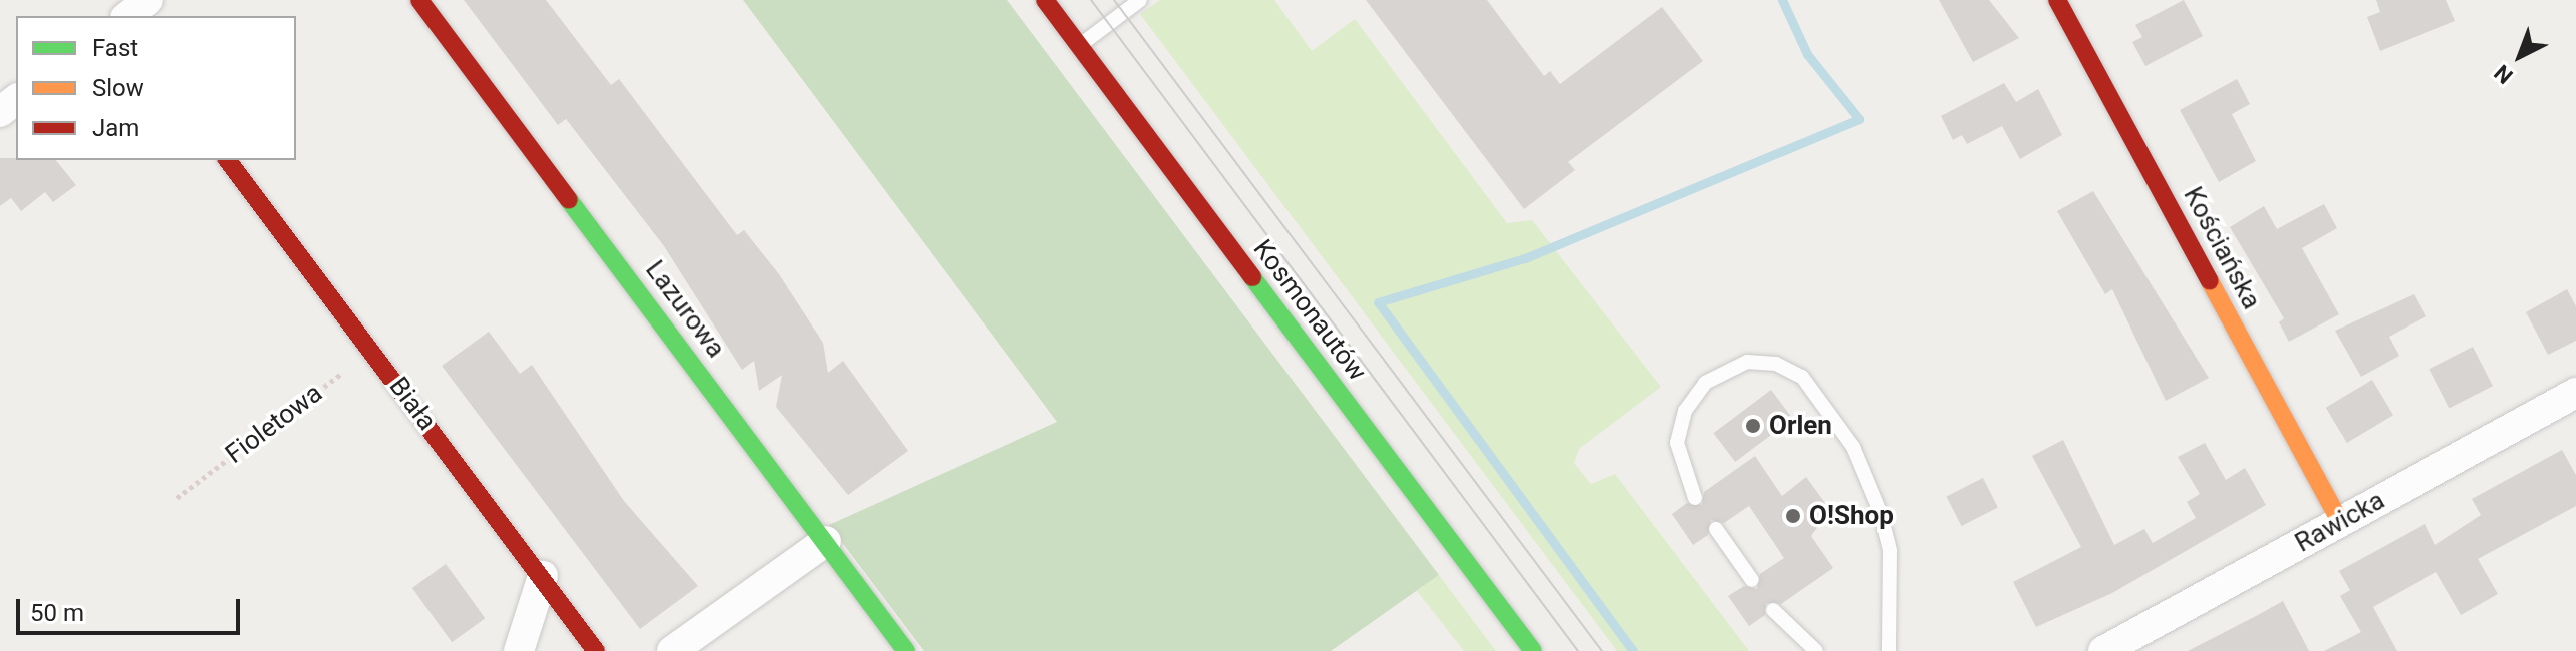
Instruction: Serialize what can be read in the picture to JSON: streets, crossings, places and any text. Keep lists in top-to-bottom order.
{
  "streets": {
    "street": [
      "Kościańska",
      "Lazurowa",
      "Kosmonautów",
      "Biała",
      "Rawicka"
    ],
    "path": ["Fioletowa"]
  },
  "crossings": [
    ["Kościańska", "Rawicka"],
    ["Biała", "Fioletowa"]
  ],
  "places": ["Orlen", "O!Shop"],
  "legend": ["Fast", "Slow", "Jam"],
  "scale_bar": "50 m",
  "north": "bottom left"
}
